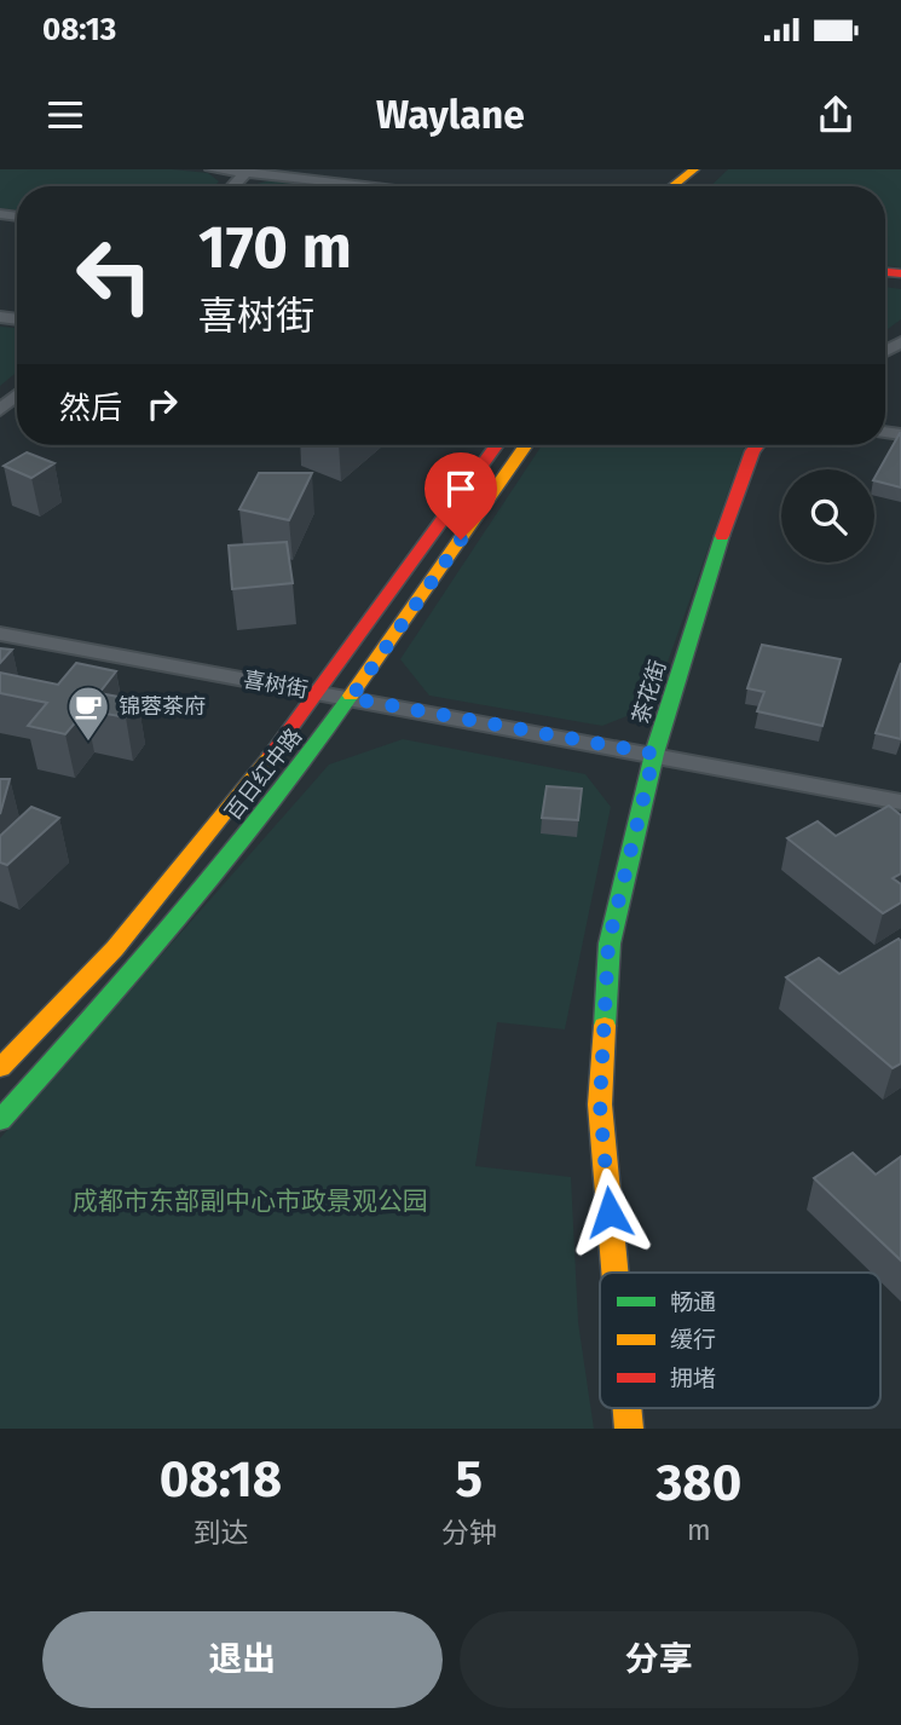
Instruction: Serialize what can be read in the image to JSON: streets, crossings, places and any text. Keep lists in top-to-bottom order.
{
  "streets": {
    "street": ["喜树街", "茶花街", "百日红中路"]
  },
  "crossings": [
    ["喜树街", "茶花街"],
    ["喜树街", "百日红中路"]
  ],
  "parks": ["成都市东部副中心市政景观公园"],
  "places": {
    "cafe": ["锦蓉茶府"]
  },
  "legend": ["畅通", "缓行", "拥堵"],
  "page": {
    "status": "08:13",
    "header": "Waylane",
    "turn": ["170 m", "喜树街"],
    "then": "然后",
    "eta": [
      "08:18",
      "到达",
      "5",
      "分钟",
      "380",
      "m"
    ],
    "buttons": ["退出", "分享"]
  }
}
